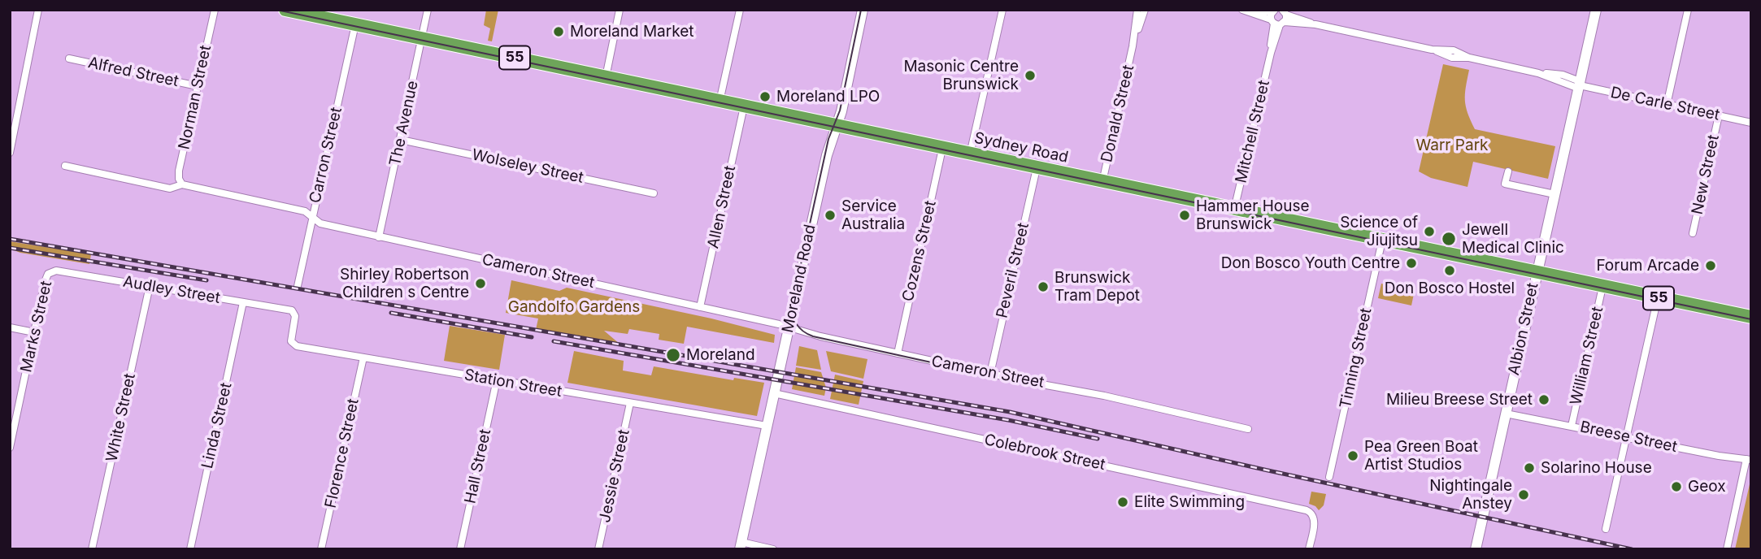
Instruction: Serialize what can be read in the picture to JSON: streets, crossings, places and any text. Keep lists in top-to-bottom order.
{
  "streets": {
    "highway": ["55", "Sydney Road"],
    "main road": ["Moreland Road", "Albion Street"],
    "street": [
      "Alfred Street",
      "Norman Street",
      "De Carle Street",
      "Donald Street",
      "The Avenue",
      "Mitchell Street",
      "Carron Street",
      "Wolseley Street",
      "New Street",
      "Allen Street",
      "Cozens Street",
      "Peveril Street",
      "Cameron Street",
      "Audley Street",
      "Marks Street",
      "William Street",
      "Tinning Street",
      "Station Street",
      "White Street",
      "Linda Street",
      "Breese Street",
      "Colebrook Street",
      "Florence Street",
      "Hall Street",
      "Jessie Street"
    ]
  },
  "crossings": [
    ["Alfred Street", "Norman Street"],
    ["Norman Street", "Cameron Street"],
    ["De Carle Street", "Mitchell Street"],
    ["De Carle Street", "New Street"],
    ["De Carle Street", "Albion Street"],
    ["Donald Street", "Sydney Road"],
    ["The Avenue", "Sydney Road"],
    ["The Avenue", "Wolseley Street"],
    ["The Avenue", "Cameron Street"],
    ["Mitchell Street", "Sydney Road"],
    ["Sydney Road", "Carron Street"],
    ["Sydney Road", "Allen Street"],
    ["Sydney Road", "Cozens Street"],
    ["Sydney Road", "Peveril Street"],
    ["Sydney Road", "Moreland Road"],
    ["Sydney Road", "Albion Street"],
    ["Sydney Road", "William Street"],
    ["Sydney Road", "Tinning Street"],
    ["Carron Street", "Cameron Street"],
    ["Allen Street", "Cameron Street"],
    ["Cozens Street", "Cameron Street"],
    ["Peveril Street", "Cameron Street"],
    ["Cameron Street", "Moreland Road"],
    ["Moreland Road", "Station Street"],
    ["Moreland Road", "Colebrook Street"],
    ["Audley Street", "Marks Street"],
    ["Audley Street", "Station Street"],
    ["Audley Street", "White Street"],
    ["Audley Street", "Linda Street"],
    ["Albion Street", "Breese Street"],
    ["William Street", "Breese Street"],
    ["Station Street", "Florence Street"],
    ["Station Street", "Hall Street"],
    ["Station Street", "Jessie Street"]
  ],
  "parks": ["Warr Park", "Gandolfo Gardens"],
  "places": [
    "Moreland Market",
    "Masonic Centre Brunswick",
    "Moreland LPO",
    "Service Australia",
    "Hammer House Brunswick",
    "Science of Jiujitsu",
    "Jewell Medical Clinic",
    "Don Bosco Youth Centre",
    "Forum Arcade",
    "Don Bosco Hostel",
    "Shirley Robertson Children s Centre",
    "Brunswick Tram Depot",
    "Moreland",
    "Milieu Breese Street",
    "Pea Green Boat Artist Studios",
    "Solarino House",
    "Geox",
    "Nightingale Anstey",
    "Elite Swimming"
  ]
}
